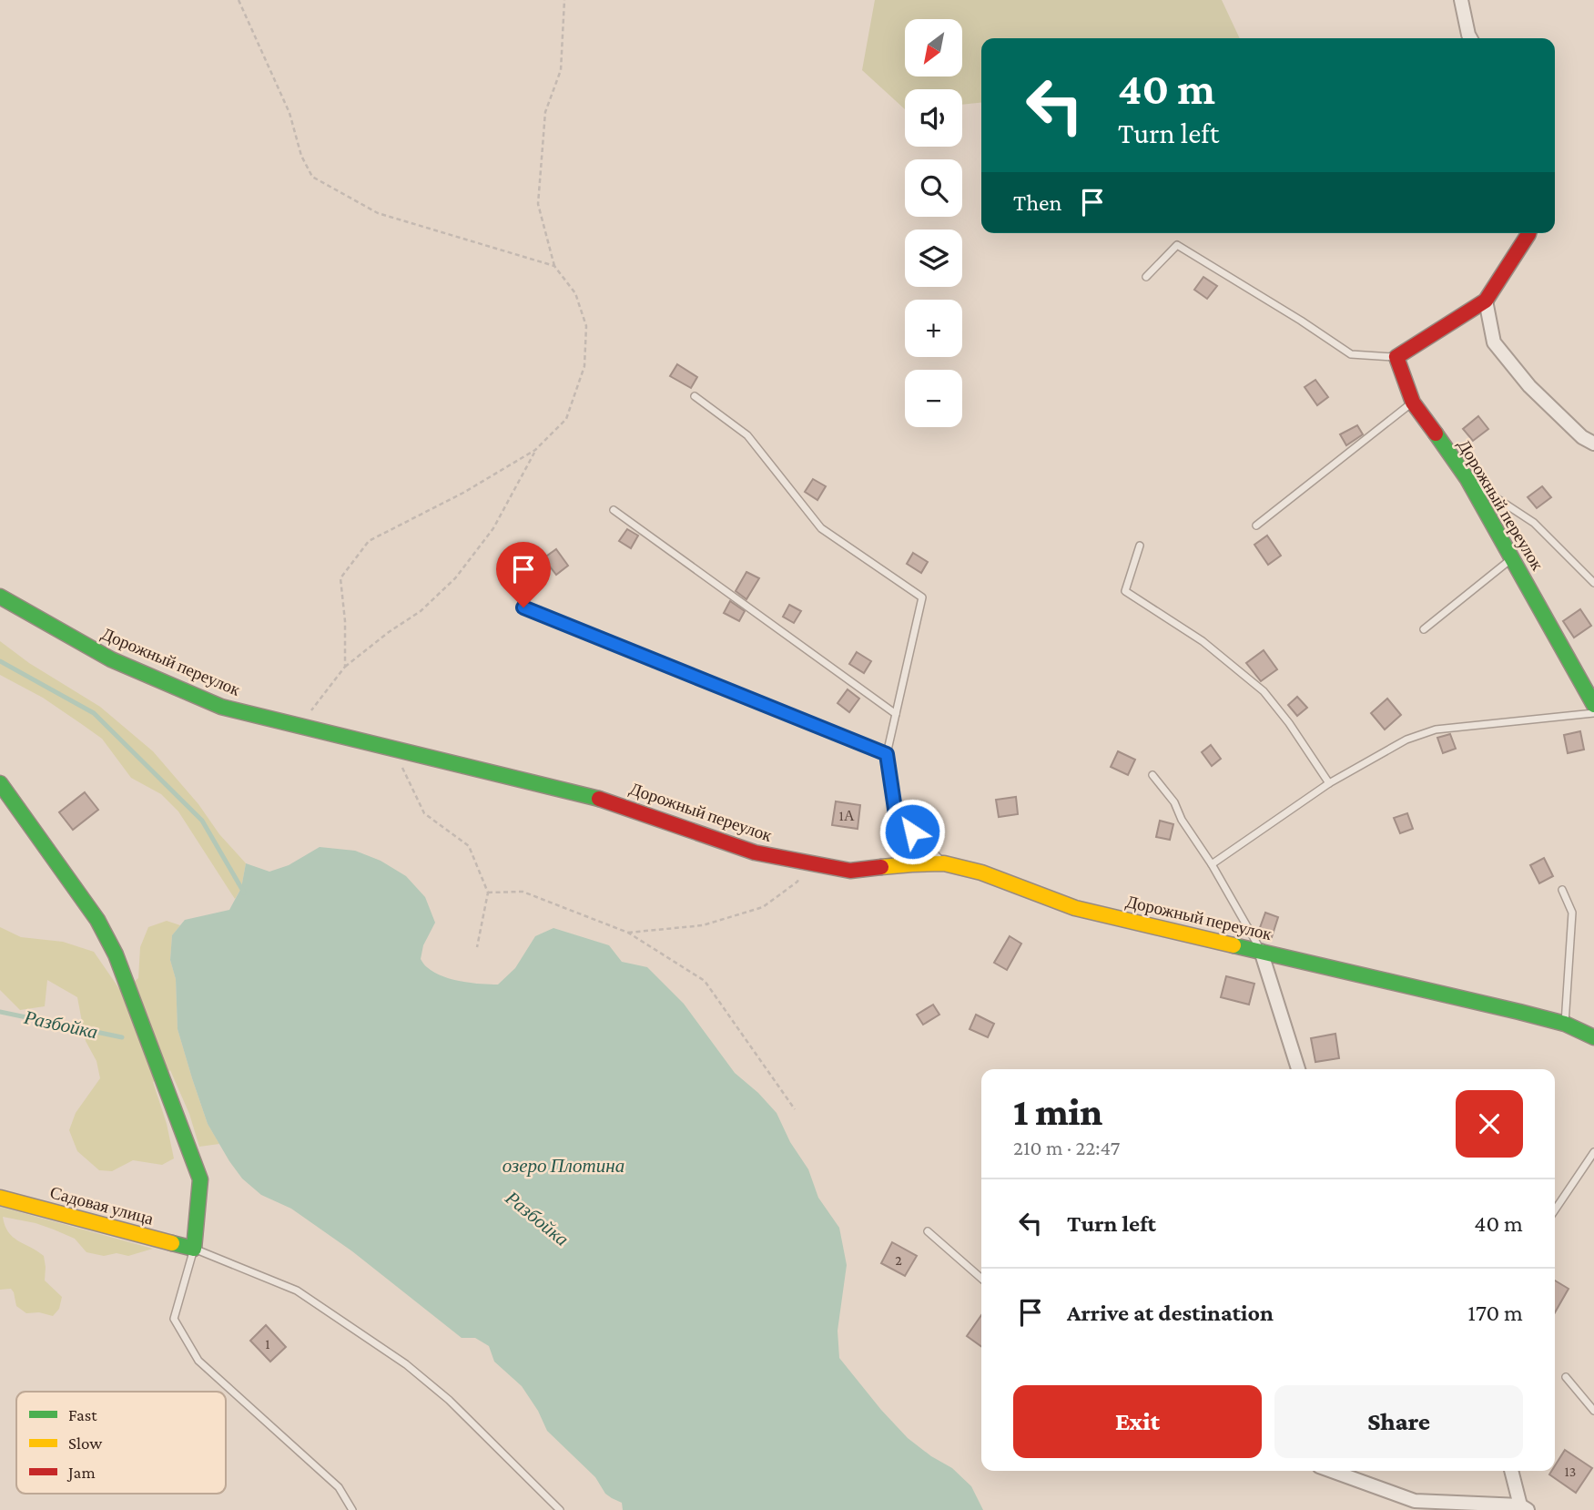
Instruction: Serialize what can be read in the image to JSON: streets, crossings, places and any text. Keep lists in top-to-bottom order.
{
  "streets": {
    "street": ["Дорожный переулок", "Садовая улица"]
  },
  "water": ["Разбойка", "озеро Плотина"],
  "house_numbers": [
    "1А",
    "2",
    "1",
    "13"
  ],
  "legend": ["Fast", "Slow", "Jam"],
  "north": "bottom left",
  "page": {
    "map_buttons": ["+", "−"],
    "turn": ["40 m", "Turn left"],
    "then": "Then",
    "heading": ["1 min", "210 m · 22:47"],
    "list": [
      {
        "name": "Turn left",
        "value": "40 m"
      },
      {
        "name": "Arrive at destination",
        "value": "170 m"
      }
    ],
    "buttons": ["Exit", "Share"]
  }
}
